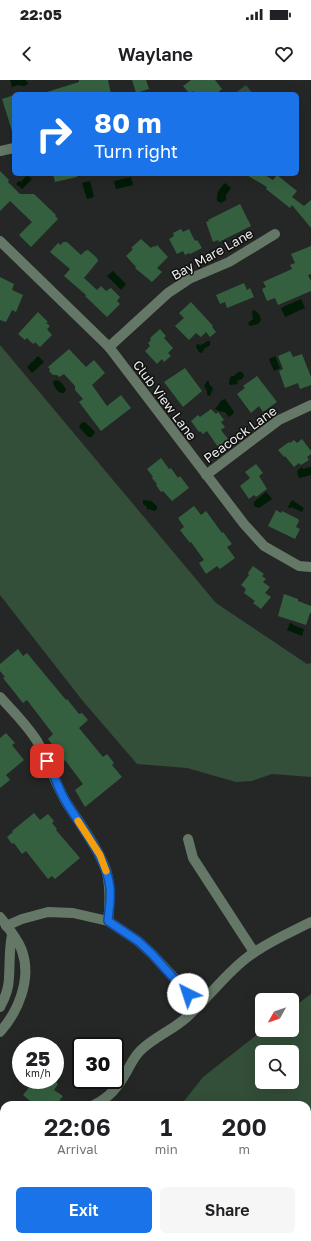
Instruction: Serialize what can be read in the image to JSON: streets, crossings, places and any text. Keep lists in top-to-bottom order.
{
  "streets": {
    "street": ["Bay Mare Lane", "Club View Lane", "Peacock Lane"]
  },
  "crossings": [
    ["Bay Mare Lane", "Club View Lane"],
    ["Club View Lane", "Peacock Lane"]
  ],
  "north": "bottom left",
  "page": {
    "status": "22:05",
    "header": "Waylane",
    "turn": ["80 m", "Turn right"],
    "speed": "25 km/h",
    "limit": "30",
    "eta": [
      "22:06",
      "Arrival",
      "1",
      "min",
      "200",
      "m"
    ],
    "buttons": ["Exit", "Share"]
  }
}
